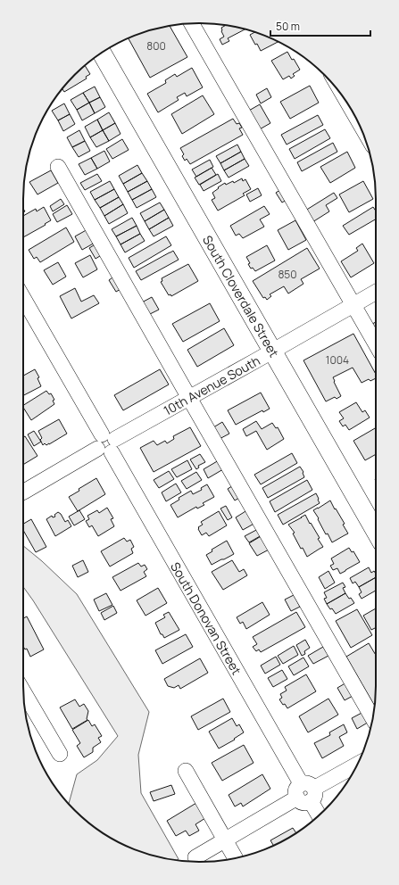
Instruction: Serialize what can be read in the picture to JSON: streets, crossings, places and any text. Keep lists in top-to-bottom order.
{
  "streets": {
    "main road": ["South Cloverdale Street"],
    "street": ["10th Avenue South", "South Donovan Street"]
  },
  "crossings": [
    ["South Cloverdale Street", "10th Avenue South"],
    ["10th Avenue South", "South Donovan Street"]
  ],
  "house_numbers": ["800", "850", "1004"],
  "scale_bar": "50 m"
}
